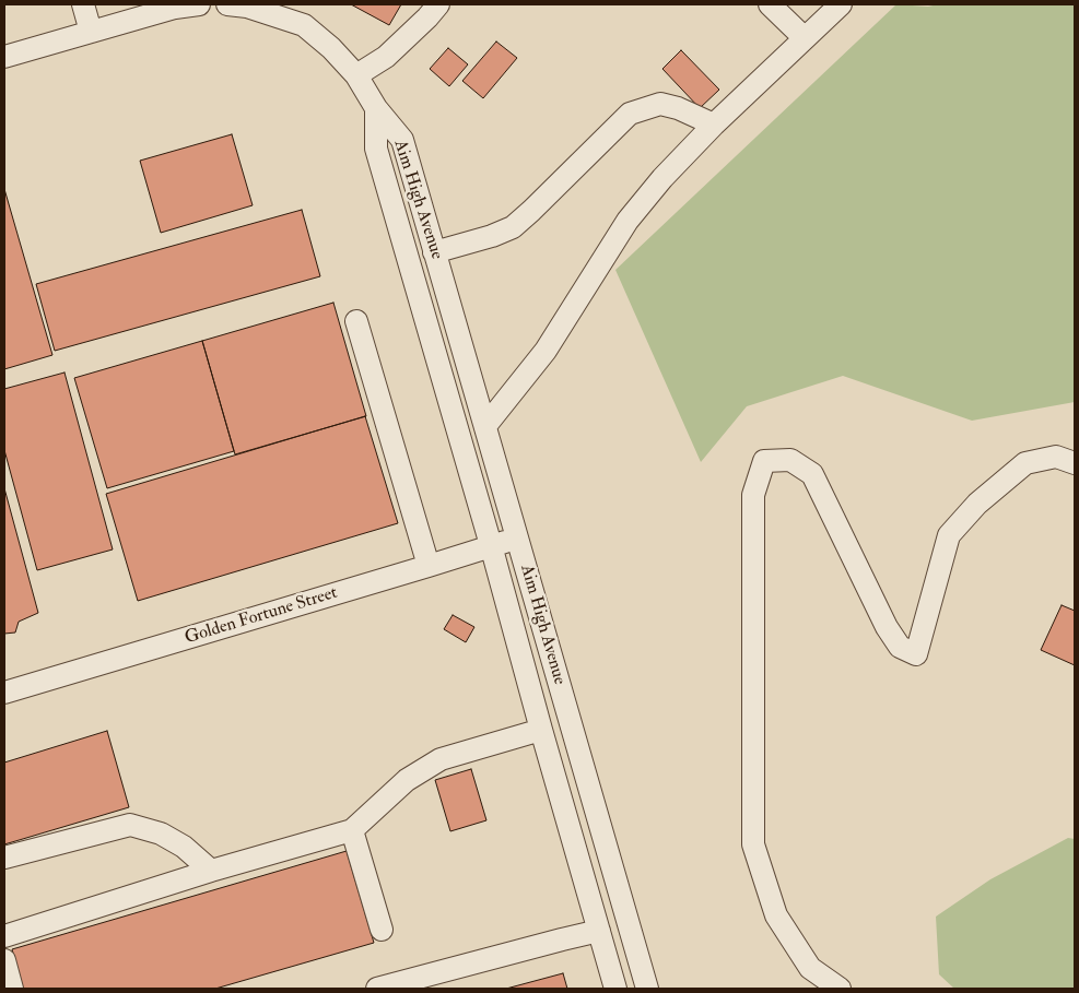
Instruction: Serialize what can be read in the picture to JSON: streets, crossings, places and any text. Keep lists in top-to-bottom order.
{
  "streets": {
    "street": ["Aim High Avenue", "Golden Fortune Street"]
  },
  "crossings": [
    ["Aim High Avenue", "Golden Fortune Street"]
  ]
}
